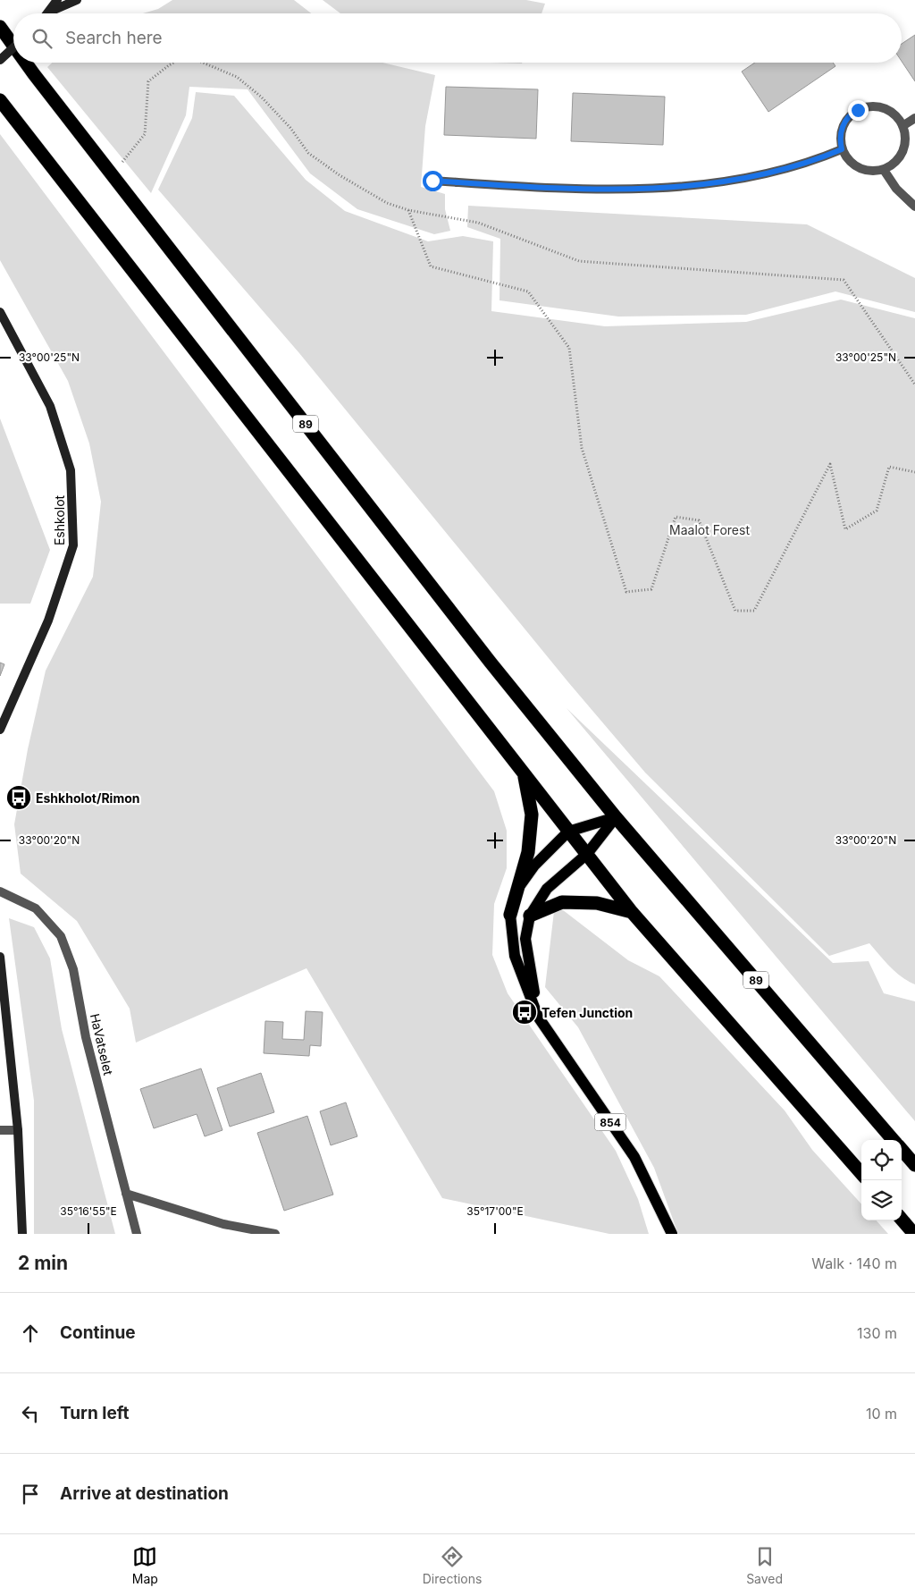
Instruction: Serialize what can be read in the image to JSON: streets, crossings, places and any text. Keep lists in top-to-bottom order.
{
  "streets": {
    "highway": ["89"],
    "main road": ["854"],
    "street": ["Eshkolot", "HaVatselet"]
  },
  "crossings": [
    ["89", "854"]
  ],
  "parks": ["Maalot Forest"],
  "places": {
    "bus stop": ["Eshkholot/Rimon", "Tefen Junction"]
  },
  "page": {
    "search": "Search here",
    "heading": ["2 min", "Walk · 140 m"],
    "list": [
      ["Continue", "130 m"],
      ["Turn left", "10 m"],
      "Arrive at destination"
    ],
    "nav": ["Map", "Directions", "Saved"]
  },
  "coordinates": [
    "33°00'25\"N",
    "33°00'20\"N",
    "35°16'55\"E",
    "35°17'00\"E"
  ]
}
